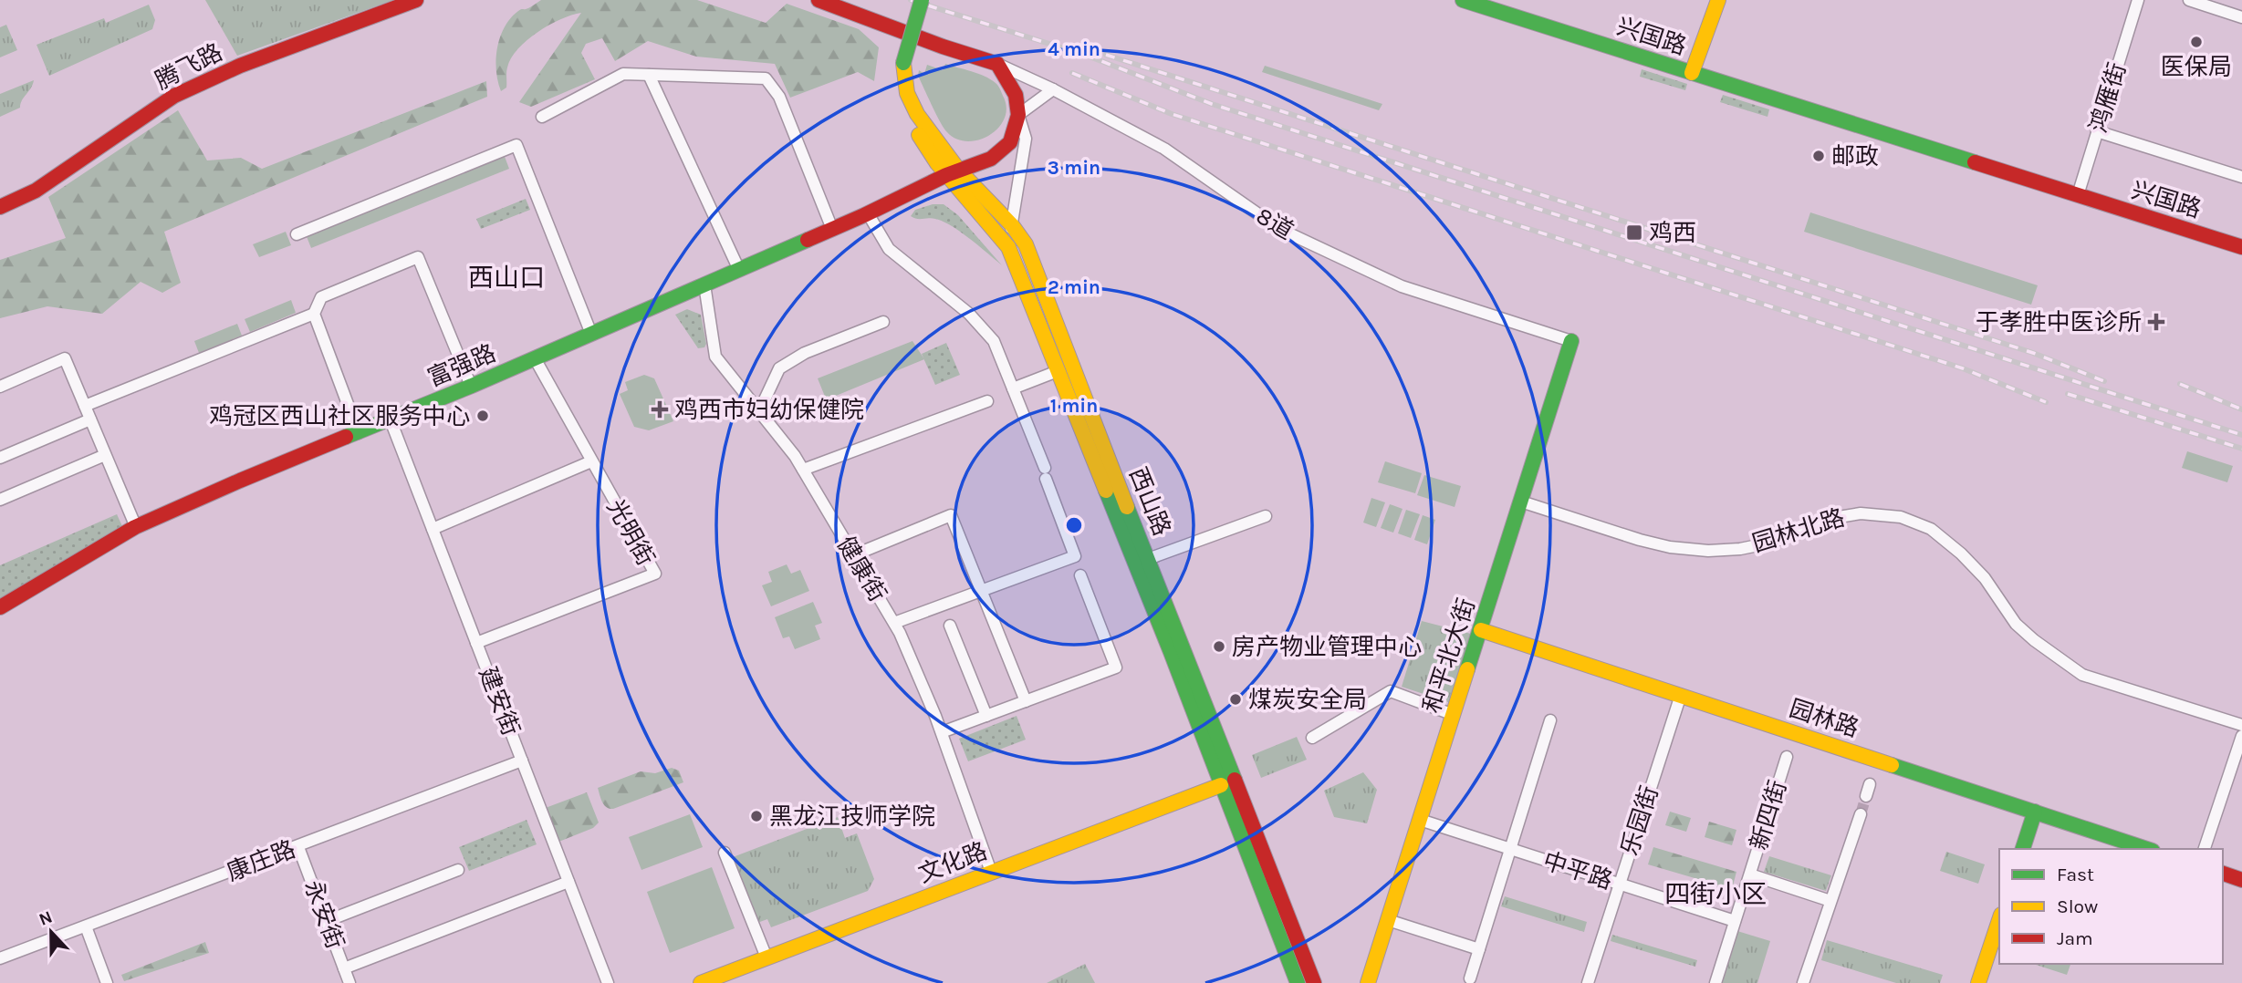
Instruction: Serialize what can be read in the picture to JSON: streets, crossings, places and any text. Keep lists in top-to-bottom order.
{
  "streets": {
    "main road": [
      "兴国路",
      "腾飞路",
      "富强路",
      "西山路",
      "和平北大街",
      "园林路",
      "文化路"
    ],
    "street": [
      "鸿雁街",
      "8道",
      "园林北路",
      "光明街",
      "健康街",
      "建安街",
      "新四街",
      "乐园街",
      "康庄路",
      "中平路",
      "永安街"
    ]
  },
  "crossings": [
    ["兴国路", "鸿雁街"],
    ["8道", "和平北大街"],
    ["富强路", "西山路"],
    ["富强路", "光明街"],
    ["富强路", "健康街"],
    ["富强路", "建安街"],
    ["西山路", "文化路"],
    ["园林北路", "和平北大街"],
    ["光明街", "建安街"],
    ["健康街", "文化路"],
    ["和平北大街", "园林路"],
    ["和平北大街", "中平路"],
    ["建安街", "康庄路"],
    ["园林路", "乐园街"],
    ["新四街", "中平路"],
    ["乐园街", "中平路"],
    ["康庄路", "永安街"]
  ],
  "districts": ["西山口", "四街小区"],
  "places": {
    "other": [
      "医保局",
      "邮政",
      "鸡冠区西山社区服务中心",
      "房产物业管理中心",
      "煤炭安全局",
      "黑龙江技师学院"
    ],
    "transit": ["鸡西"],
    "health": ["于孝胜中医诊所", "鸡西市妇幼保健院"]
  },
  "legend": ["Fast", "Slow", "Jam"],
  "north": "top",
  "rings": [
    "4 min",
    "3 min",
    "2 min",
    "1 min"
  ]
}
